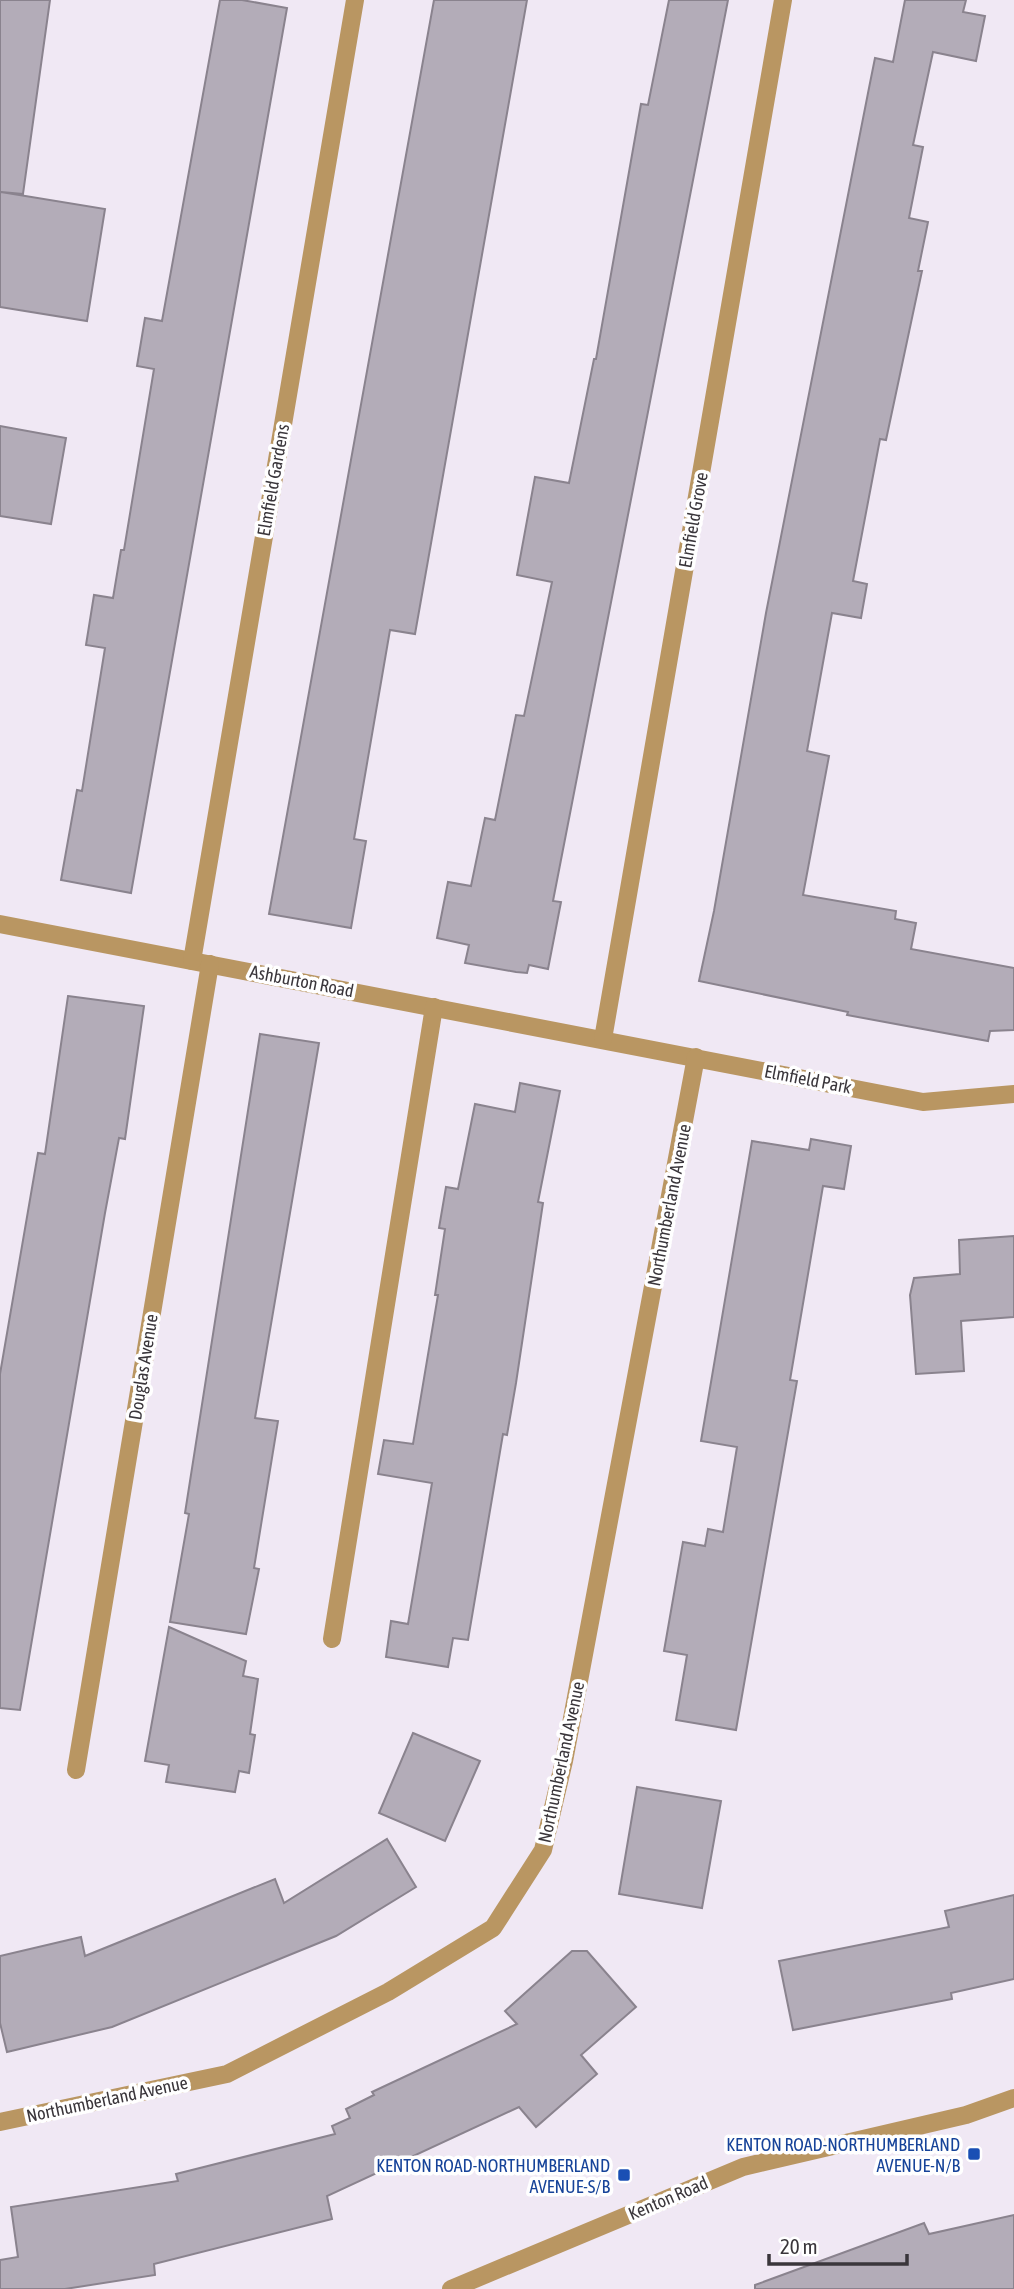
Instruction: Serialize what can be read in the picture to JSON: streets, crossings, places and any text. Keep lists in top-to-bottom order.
{
  "streets": {
    "street": [
      "Elmfield Gardens",
      "Elmfield Grove",
      "Ashburton Road",
      "Elmfield Park",
      "Northumberland Avenue",
      "Douglas Avenue",
      "Kenton Road"
    ]
  },
  "crossings": [
    ["Elmfield Gardens", "Ashburton Road"],
    ["Elmfield Gardens", "Douglas Avenue"],
    ["Elmfield Grove", "Ashburton Road"],
    ["Elmfield Grove", "Elmfield Park"],
    ["Ashburton Road", "Elmfield Park"],
    ["Ashburton Road", "Douglas Avenue"],
    ["Elmfield Park", "Northumberland Avenue"]
  ],
  "places": {
    "transit": ["KENTON ROAD-NORTHUMBERLAND AVENUE-N/B", "KENTON ROAD-NORTHUMBERLAND AVENUE-S/B"]
  },
  "scale_bar": "20 m"
}
